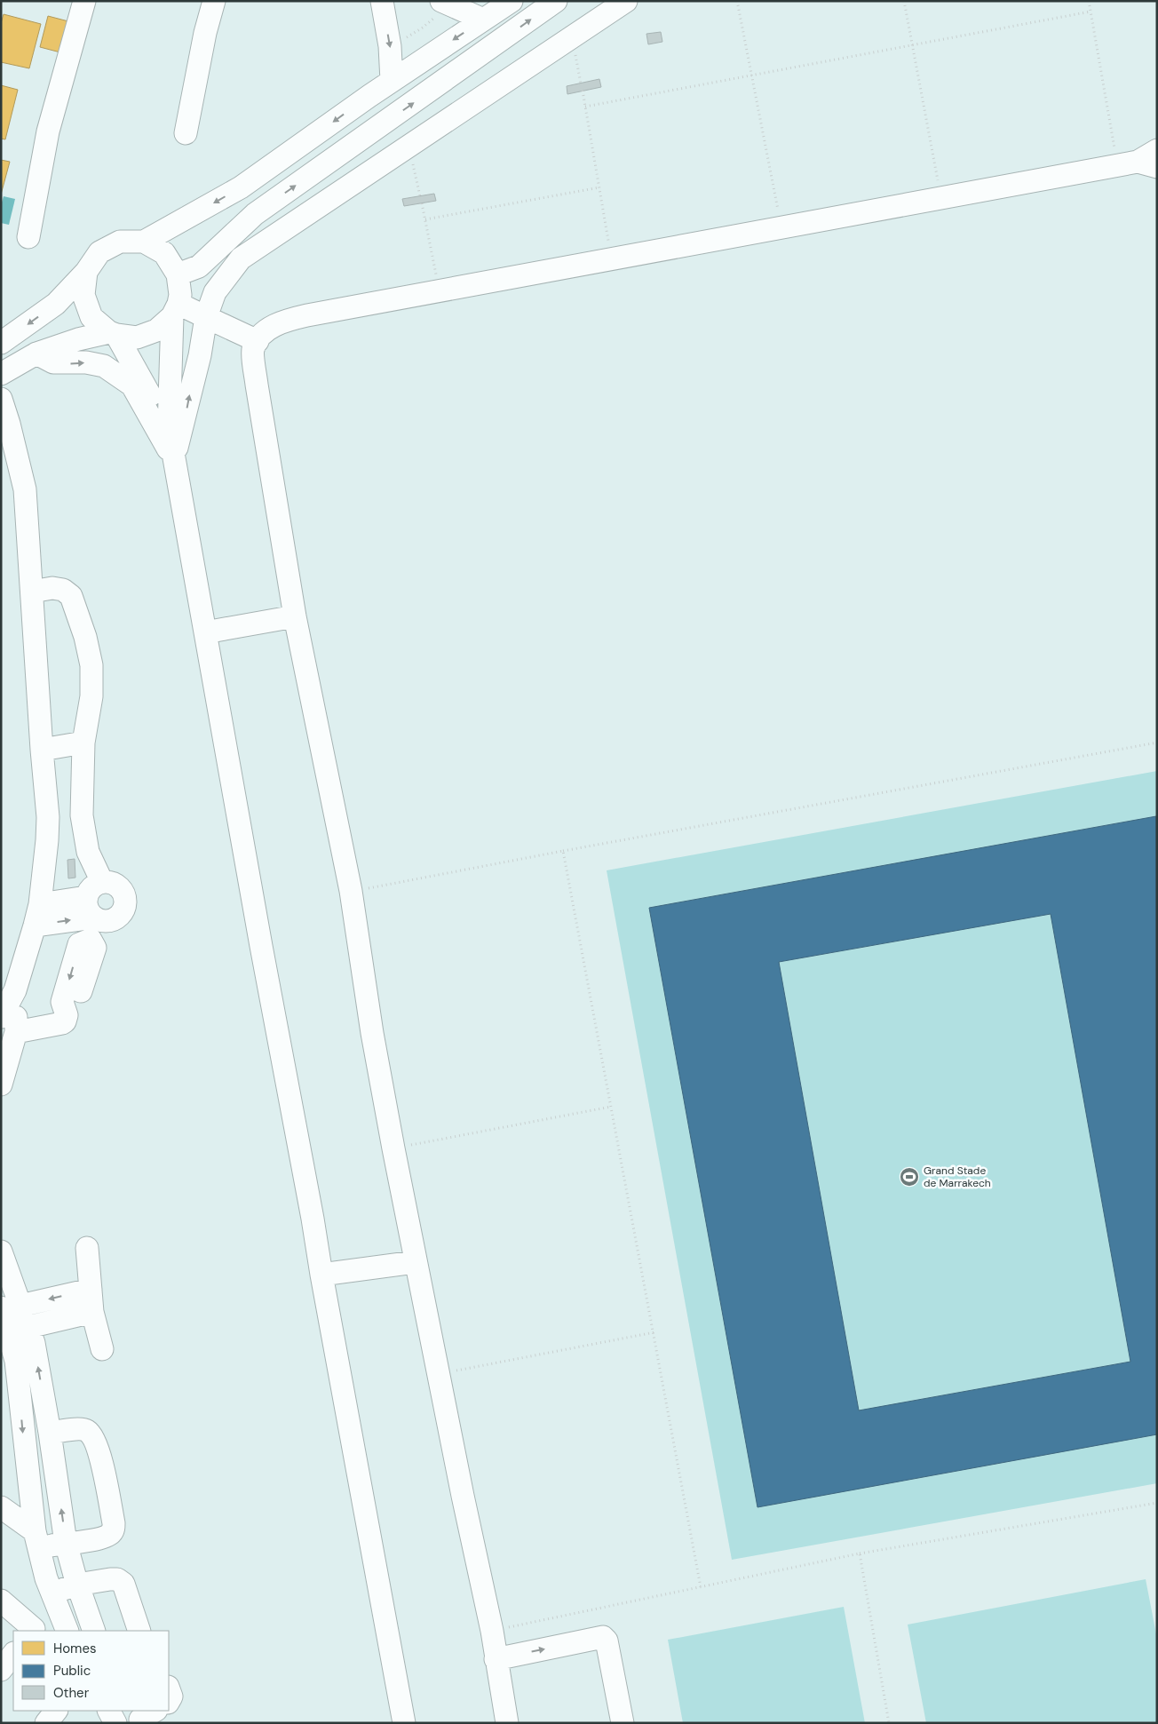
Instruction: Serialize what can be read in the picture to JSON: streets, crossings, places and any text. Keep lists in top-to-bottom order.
{
  "places": {
    "sports": ["Grand Stade de Marrakech"]
  },
  "legend": ["Homes", "Public", "Other"]
}
